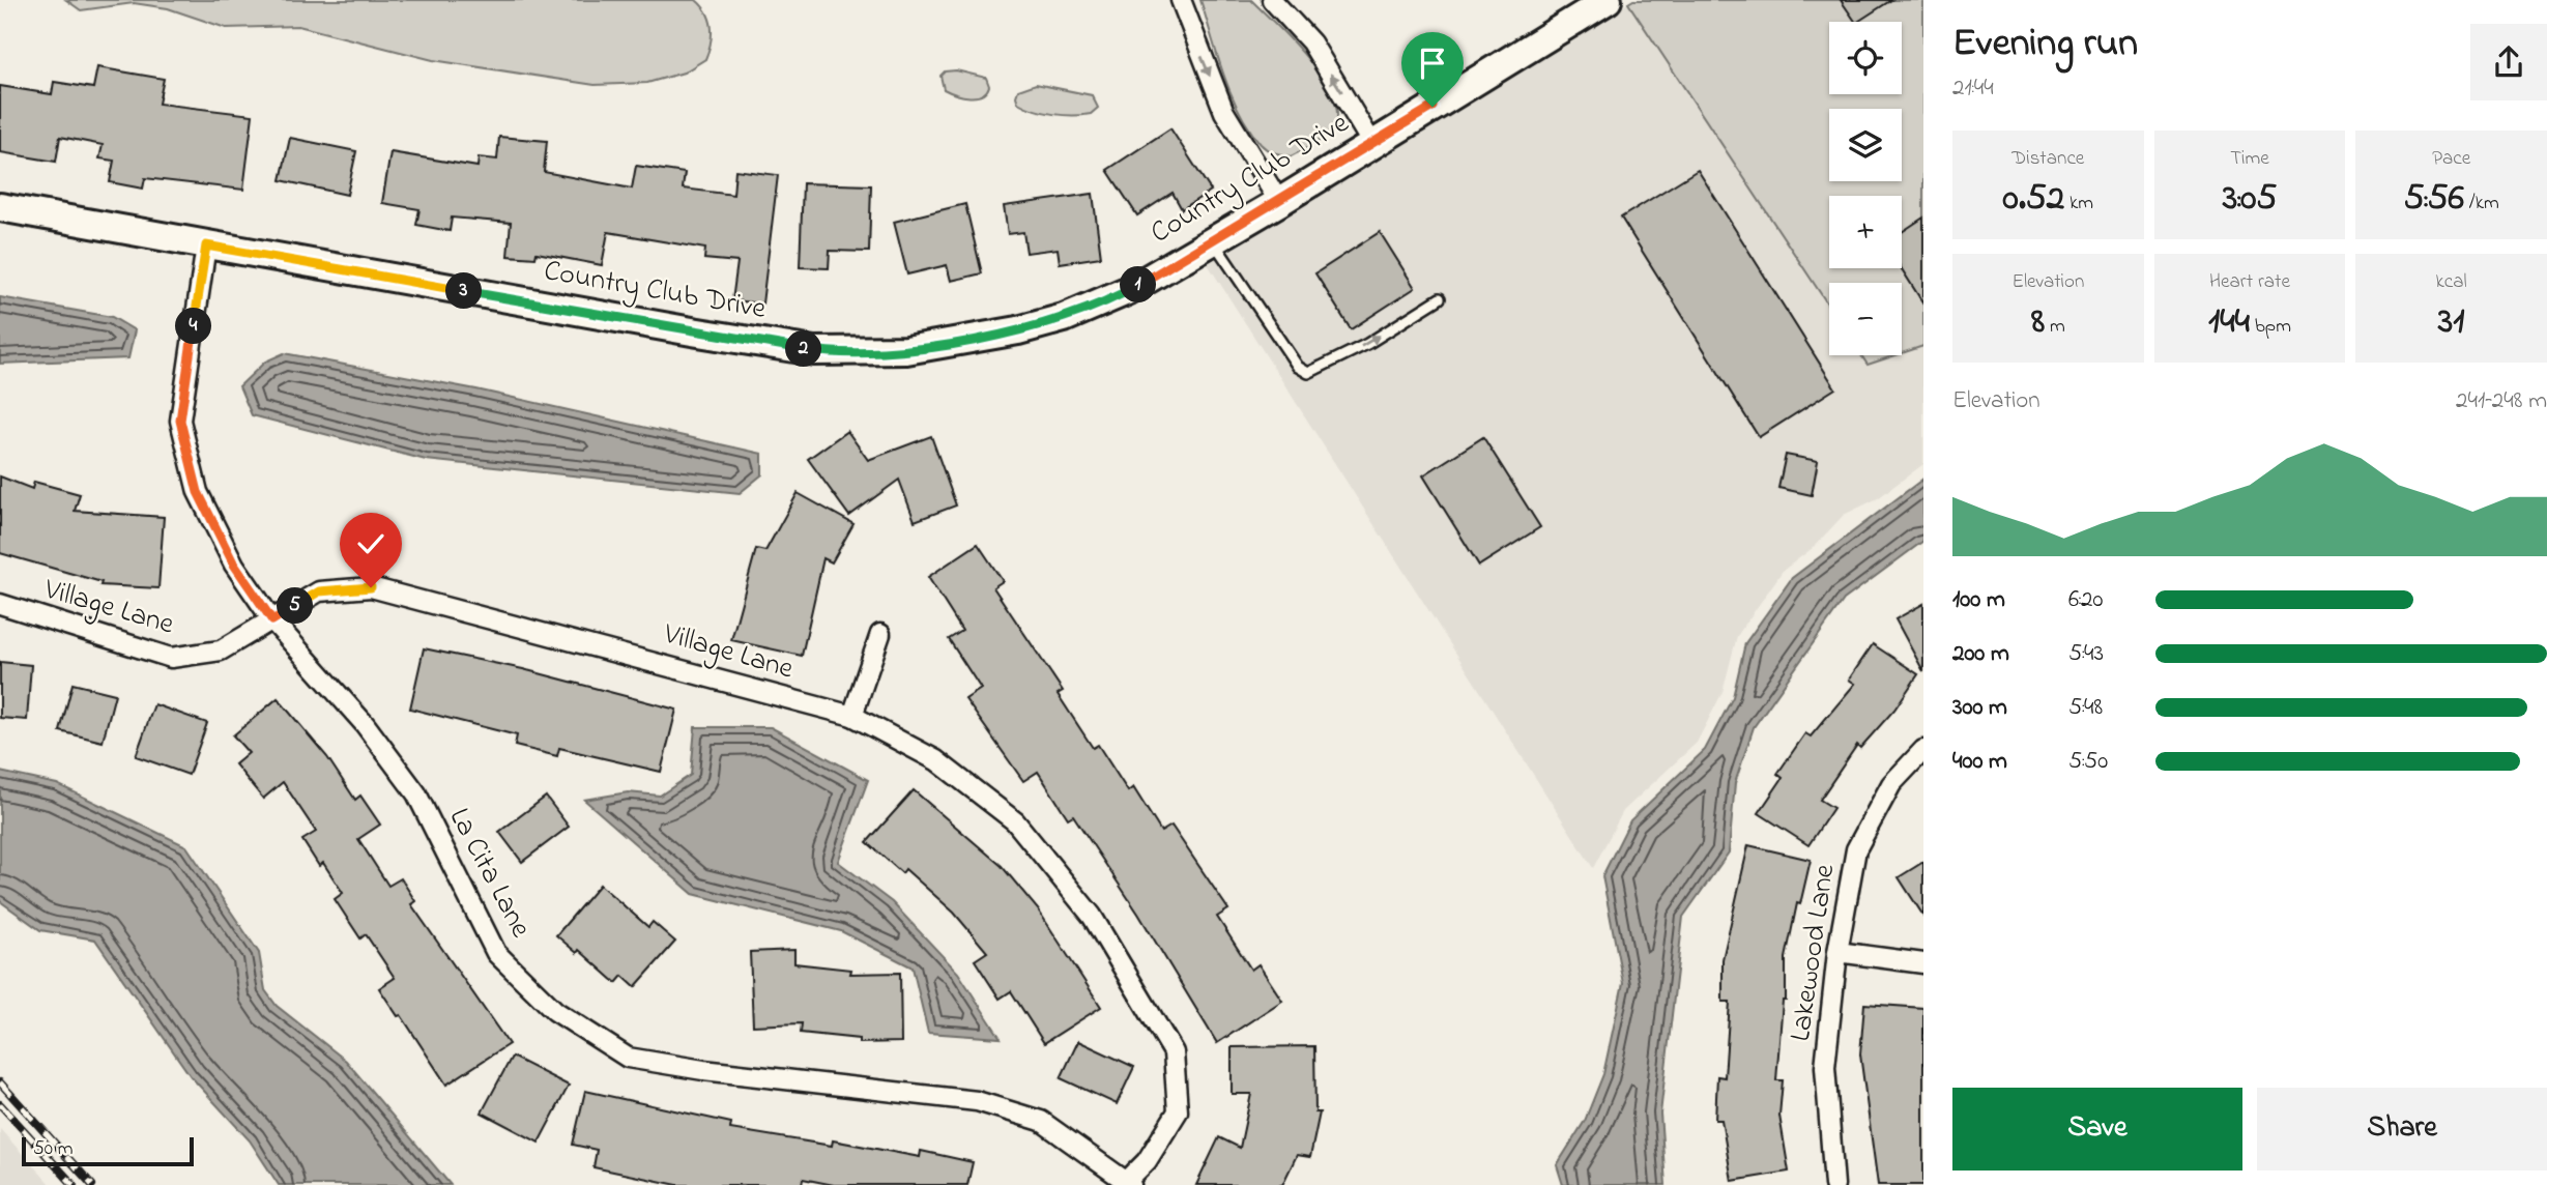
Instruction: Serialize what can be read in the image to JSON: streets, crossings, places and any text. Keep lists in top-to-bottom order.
{
  "streets": {
    "street": [
      "Country Club Drive",
      "Village Lane",
      "La Cita Lane",
      "Lakewood Lane"
    ]
  },
  "crossings": [
    ["Country Club Drive", "La Cita Lane"],
    ["Village Lane", "La Cita Lane"]
  ],
  "scale_bar": "50 m",
  "page": {
    "heading": ["Evening run", "21:44"],
    "map_buttons": ["+", "−"],
    "stats": [
      ["Distance", "0.52 km"],
      ["Time", "3:05"],
      ["Pace", "5:56 /km"],
      ["Elevation", "8 m"],
      ["Heart rate", "144 bpm"],
      ["kcal", "31"]
    ],
    "pins": [
      "1",
      "3",
      "4",
      "2",
      "5"
    ],
    "chart": ["Elevation", "241–248 m"],
    "list": [
      {
        "name": "100 m",
        "note": "6:20"
      },
      {
        "name": "200 m",
        "note": "5:43"
      },
      {
        "name": "300 m",
        "note": "5:48"
      },
      {
        "name": "400 m",
        "note": "5:50"
      }
    ],
    "buttons": ["Save", "Share"],
    "scale": "50 m"
  }
}
